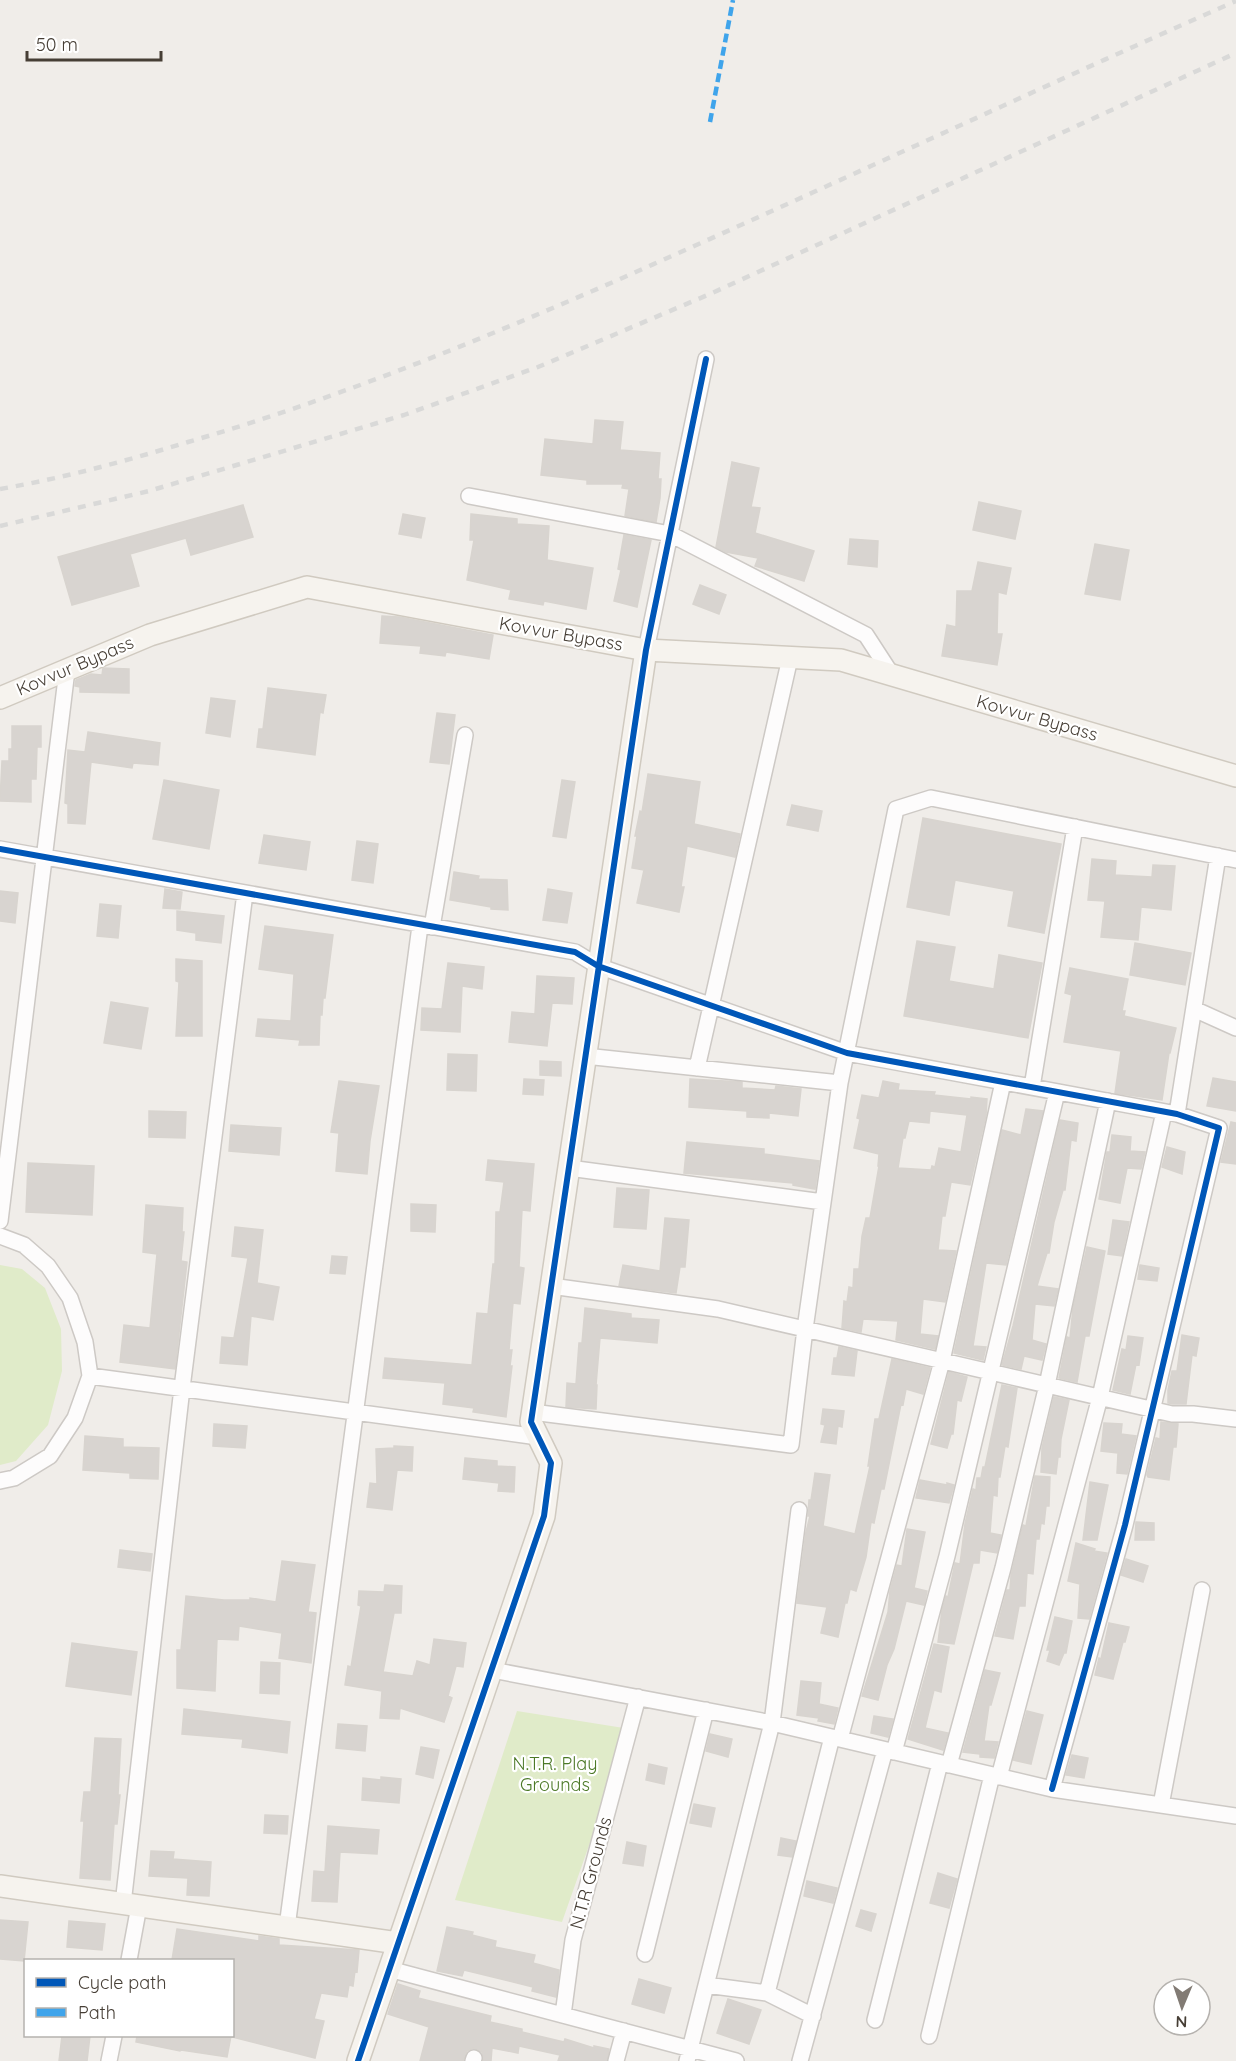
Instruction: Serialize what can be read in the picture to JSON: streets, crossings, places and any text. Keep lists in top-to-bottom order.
{
  "streets": {
    "street": ["Kovvur Bypass", "N.T.R Grounds"]
  },
  "parks": ["N.T.R. Play Grounds"],
  "legend": ["Cycle path", "Path"],
  "scale_bar": "50 m",
  "north": "bottom"
}
